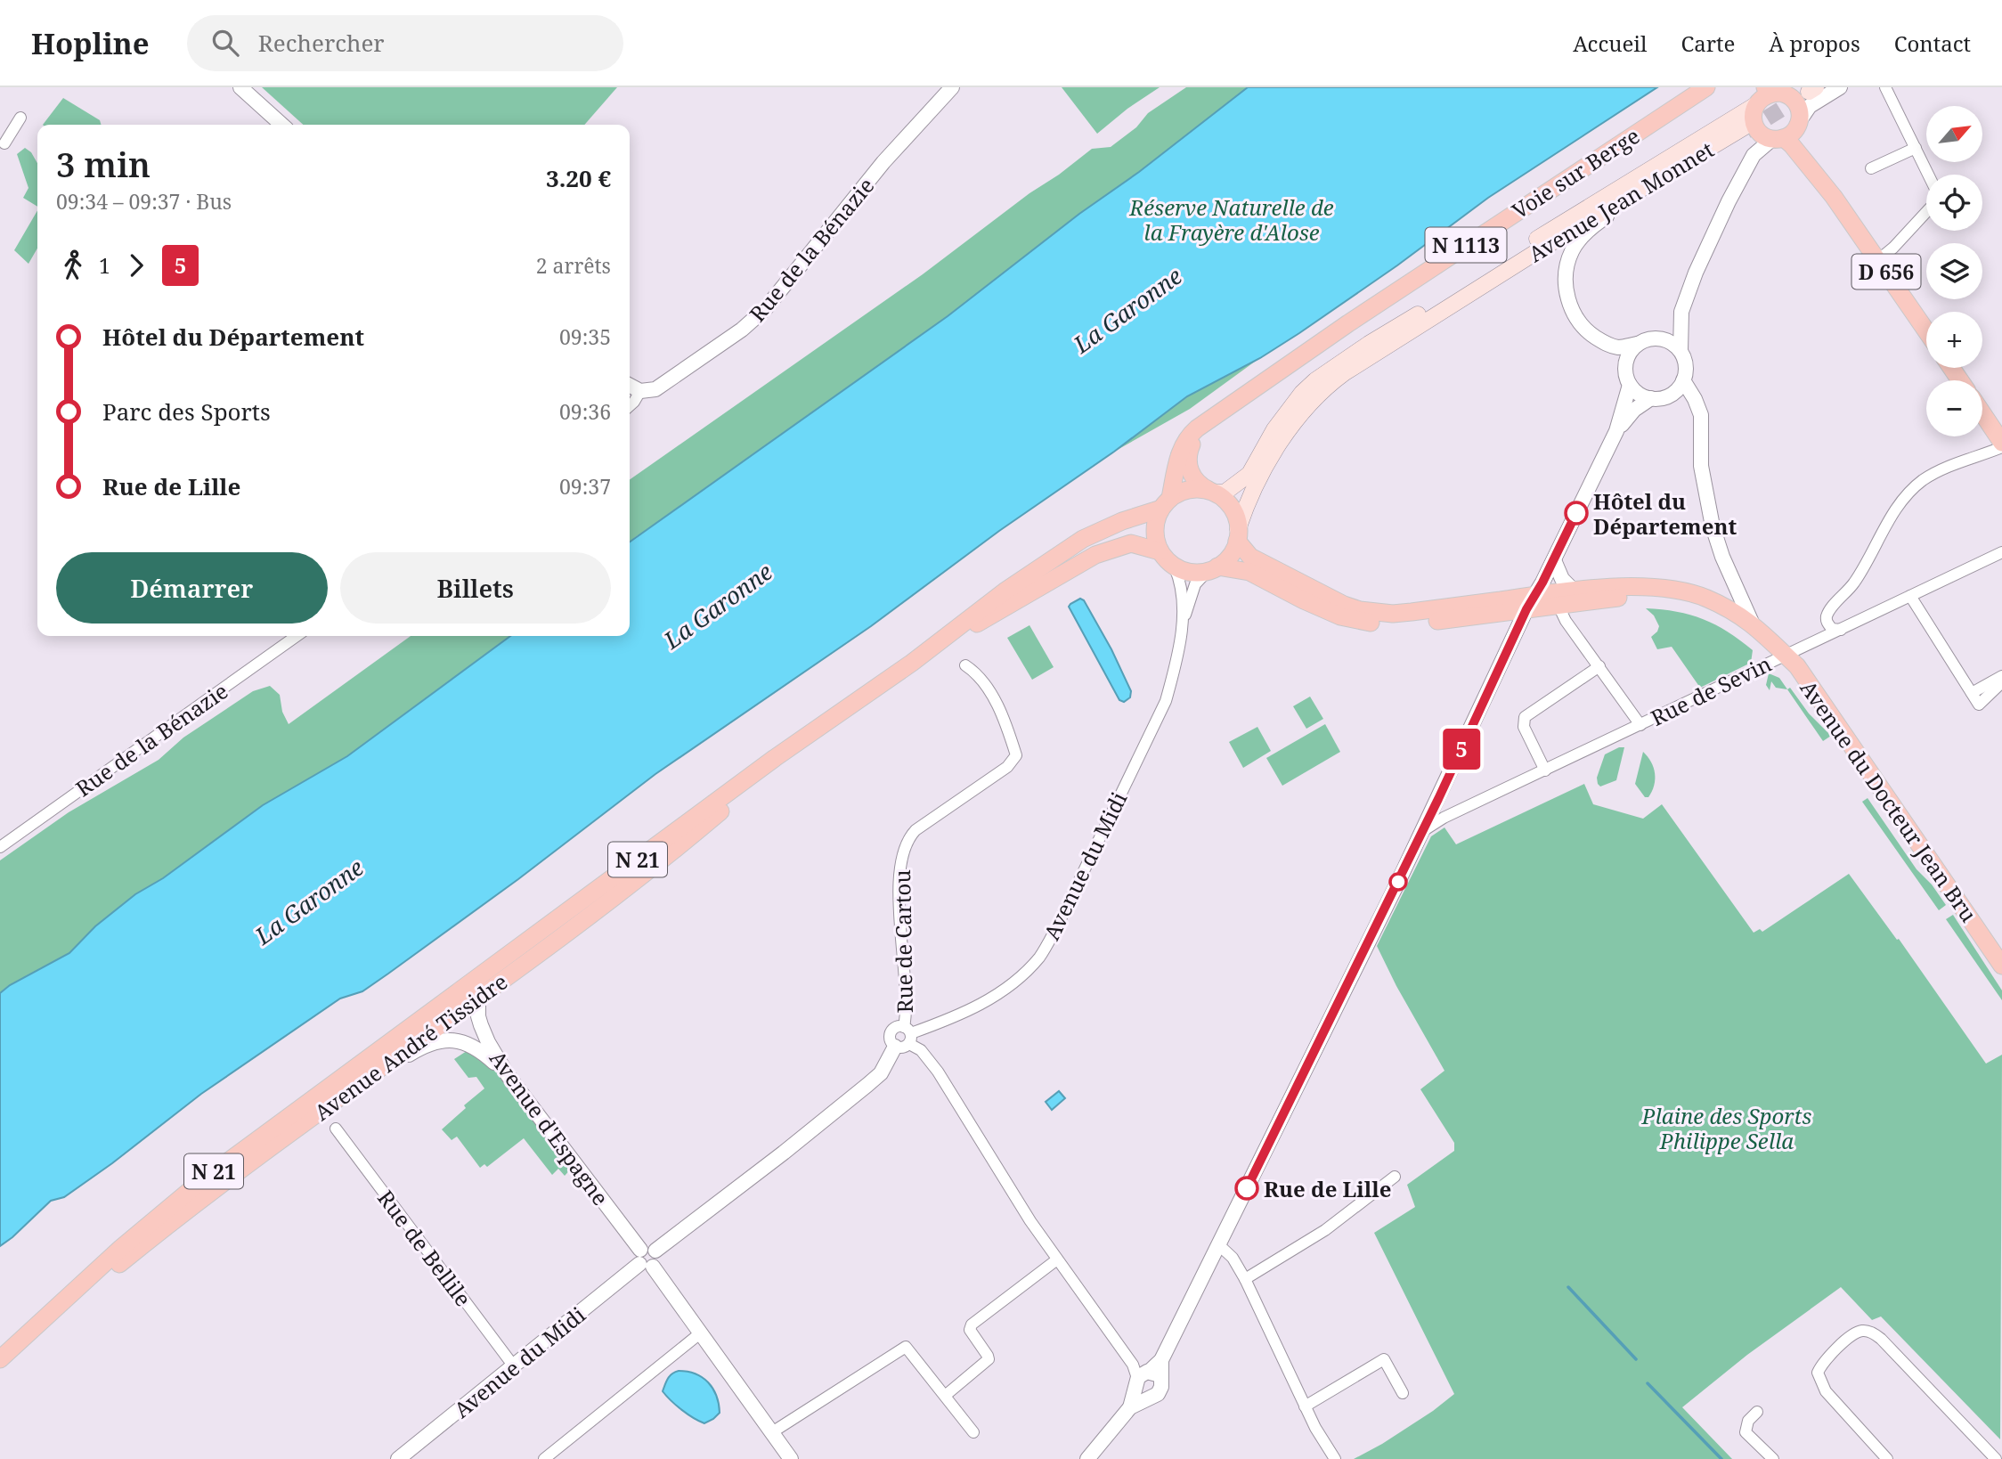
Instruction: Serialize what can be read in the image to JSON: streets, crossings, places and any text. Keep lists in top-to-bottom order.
{
  "streets": {
    "main road": [
      "Voie sur Berge",
      "Avenue Jean Monnet",
      "N 1113",
      "D 656",
      "Avenue du Docteur Jean Bru",
      "N 21",
      "Avenue André Tissidre"
    ],
    "street": [
      "Rue de la Bénazie",
      "Rue de Sevin",
      "Avenue du Midi",
      "Rue de Cartou",
      "Avenue d'Espagne",
      "Rue de Bellile"
    ]
  },
  "crossings": [
    ["Voie sur Berge", "N 1113"],
    ["Avenue Jean Monnet", "N 1113"],
    ["Avenue Jean Monnet", "D 656"],
    ["Avenue Jean Monnet", "Avenue du Midi"],
    ["Avenue Jean Monnet", "Avenue André Tissidre"],
    ["N 1113", "Avenue du Midi"],
    ["N 1113", "Avenue André Tissidre"],
    ["Rue de Sevin", "Avenue du Docteur Jean Bru"],
    ["Avenue du Midi", "Rue de Cartou"],
    ["Avenue du Midi", "Avenue André Tissidre"],
    ["Avenue du Midi", "Avenue d'Espagne"],
    ["Avenue du Midi", "Rue de Bellile"],
    ["Avenue André Tissidre", "Avenue d'Espagne"]
  ],
  "water": ["La Garonne"],
  "parks": ["Réserve Naturelle de la Frayère d'Alose", "Plaine des Sports Philippe Sella"],
  "places": ["Hôtel du Département", "Rue de Lille"],
  "lines": ["bus line 5"],
  "north": "top right",
  "page": {
    "header": "Hopline",
    "search": "Rechercher",
    "nav": [
      "Accueil",
      "Carte",
      "À propos",
      "Contact"
    ],
    "on_map": "5",
    "map_buttons": ["+", "−"],
    "heading": ["3 min", "09:34 – 09:37 · Bus", "3.20 €"],
    "legs": ["1", "5", "2 arrêts"],
    "list": [
      {
        "name": "Hôtel du Département",
        "value": "09:35"
      },
      {
        "name": "Parc des Sports",
        "value": "09:36"
      },
      {
        "name": "Rue de Lille",
        "value": "09:37"
      }
    ],
    "buttons": ["Démarrer", "Billets"]
  }
}
